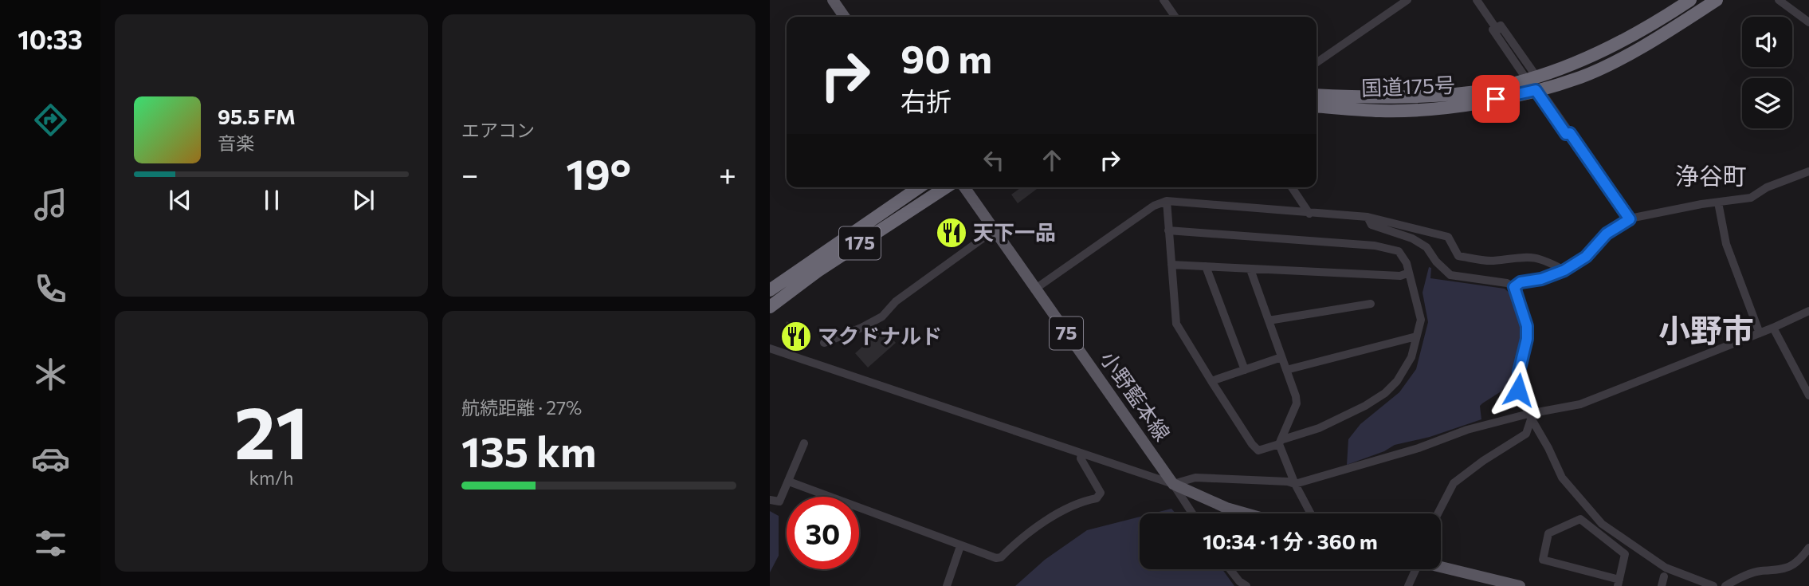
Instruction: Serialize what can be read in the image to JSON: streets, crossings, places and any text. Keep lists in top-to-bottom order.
{
  "streets": {
    "highway": ["国道175号", "175"],
    "main road": ["75", "小野藍本線"]
  },
  "districts": ["浄谷町", "小野市"],
  "places": {
    "restaurant": ["天下一品", "マクドナルド"]
  },
  "page": {
    "tabs": "10:33",
    "tile": [
      "エアコン",
      ["21", "km/h"],
      ["航続距離 · 27%", "135 km"]
    ],
    "turn": ["90 m", "右折"],
    "song": ["95.5 FM", "音楽"],
    "heat": ["−", "19°", "+"],
    "limit": "30",
    "trip": "10:34 · 1 分 · 360 m"
  }
}
